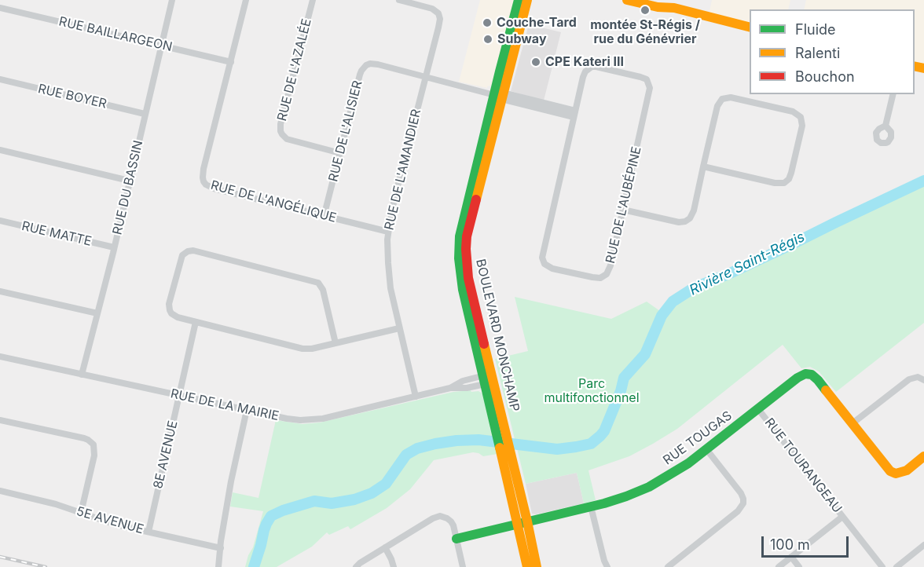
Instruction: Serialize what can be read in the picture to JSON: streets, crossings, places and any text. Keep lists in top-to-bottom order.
{
  "streets": {
    "street": [
      "RUE BAILLARGEON",
      "RUE DE L'AZALÉE",
      "RUE BOYER",
      "RUE DE L'ALISIER",
      "RUE DE L'AMANDIER",
      "RUE DU BASSIN",
      "RUE DE L'ANGÉLIQUE",
      "RUE DE L'AUBÉPINE",
      "RUE MATTE",
      "BOULEVARD MONCHAMP",
      "RUE DE LA MAIRIE",
      "RUE TOUGAS",
      "8E AVENUE",
      "RUE TOURANGEAU",
      "5E AVENUE"
    ]
  },
  "crossings": [
    ["RUE BAILLARGEON", "RUE DU BASSIN"],
    ["RUE BAILLARGEON", "RUE DE L'ANGÉLIQUE"],
    ["RUE DE L'AZALÉE", "RUE DE L'ALISIER"],
    ["RUE BOYER", "RUE DU BASSIN"],
    ["RUE DE L'ALISIER", "RUE DE L'AMANDIER"],
    ["RUE DE L'ALISIER", "RUE DE L'ANGÉLIQUE"],
    ["RUE DE L'ALISIER", "RUE DE L'AUBÉPINE"],
    ["RUE DE L'ALISIER", "BOULEVARD MONCHAMP"],
    ["RUE DE L'AMANDIER", "RUE DE L'ANGÉLIQUE"],
    ["RUE DE L'AMANDIER", "RUE DE LA MAIRIE"],
    ["RUE DU BASSIN", "RUE MATTE"],
    ["RUE DU BASSIN", "RUE DE LA MAIRIE"],
    ["BOULEVARD MONCHAMP", "RUE DE LA MAIRIE"],
    ["BOULEVARD MONCHAMP", "RUE TOUGAS"],
    ["RUE DE LA MAIRIE", "8E AVENUE"],
    ["RUE TOUGAS", "RUE TOURANGEAU"],
    ["8E AVENUE", "5E AVENUE"]
  ],
  "water": ["Rivière Saint-Régis"],
  "parks": ["Parc multifonctionnel"],
  "places": [
    "montée St-Régis / rue du Génévrier",
    "Couche-Tard",
    "Subway",
    "CPE Kateri III"
  ],
  "legend": ["Fluide", "Ralenti", "Bouchon"],
  "scale_bar": "100 m"
}
